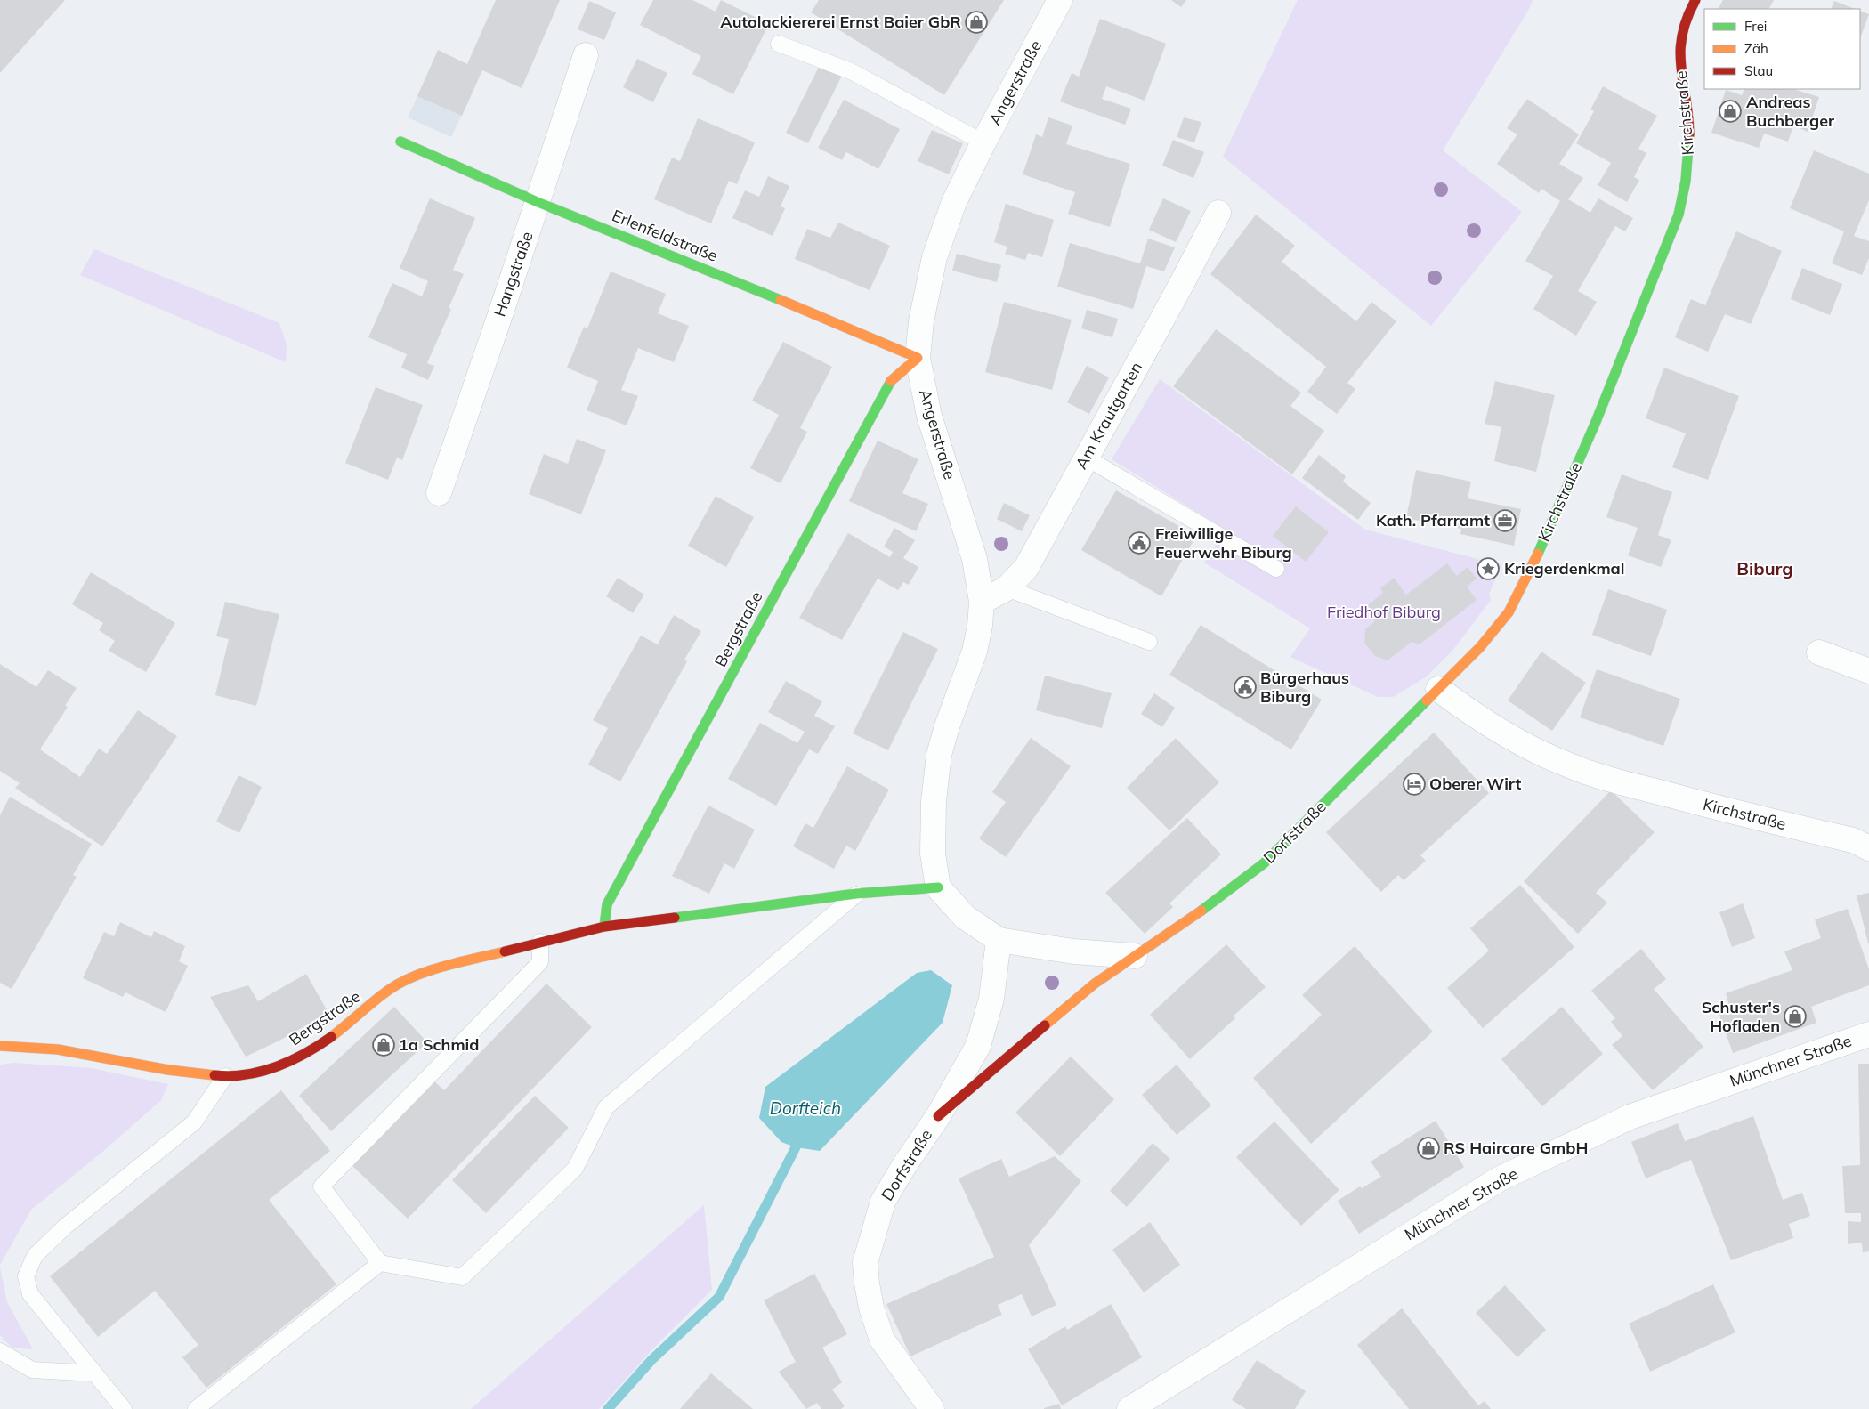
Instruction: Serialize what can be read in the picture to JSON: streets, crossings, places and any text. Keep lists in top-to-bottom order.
{
  "streets": {
    "street": [
      "Angerstraße",
      "Kirchstraße",
      "Erlenfeldstraße",
      "Hangstraße",
      "Am Krautgarten",
      "Bergstraße",
      "Dorfstraße",
      "Münchner Straße"
    ]
  },
  "crossings": [
    ["Angerstraße", "Erlenfeldstraße"],
    ["Angerstraße", "Am Krautgarten"],
    ["Angerstraße", "Bergstraße"],
    ["Kirchstraße", "Dorfstraße"],
    ["Erlenfeldstraße", "Hangstraße"],
    ["Erlenfeldstraße", "Bergstraße"]
  ],
  "districts": ["Biburg"],
  "water": ["Dorfteich"],
  "parks": ["Friedhof Biburg"],
  "places": {
    "shop": [
      "Autolackiererei Ernst Baier GbR",
      "Andreas Buchberger",
      "Schuster's Hofladen",
      "1a Schmid",
      "RS Haircare GmbH"
    ],
    "office": ["Kath. Pfarramt"],
    "public building": ["Freiwillige Feuerwehr Biburg", "Bürgerhaus Biburg"],
    "place": ["Kriegerdenkmal"],
    "hotel": ["Oberer Wirt"]
  },
  "legend": ["Frei", "Zäh", "Stau"]
}
